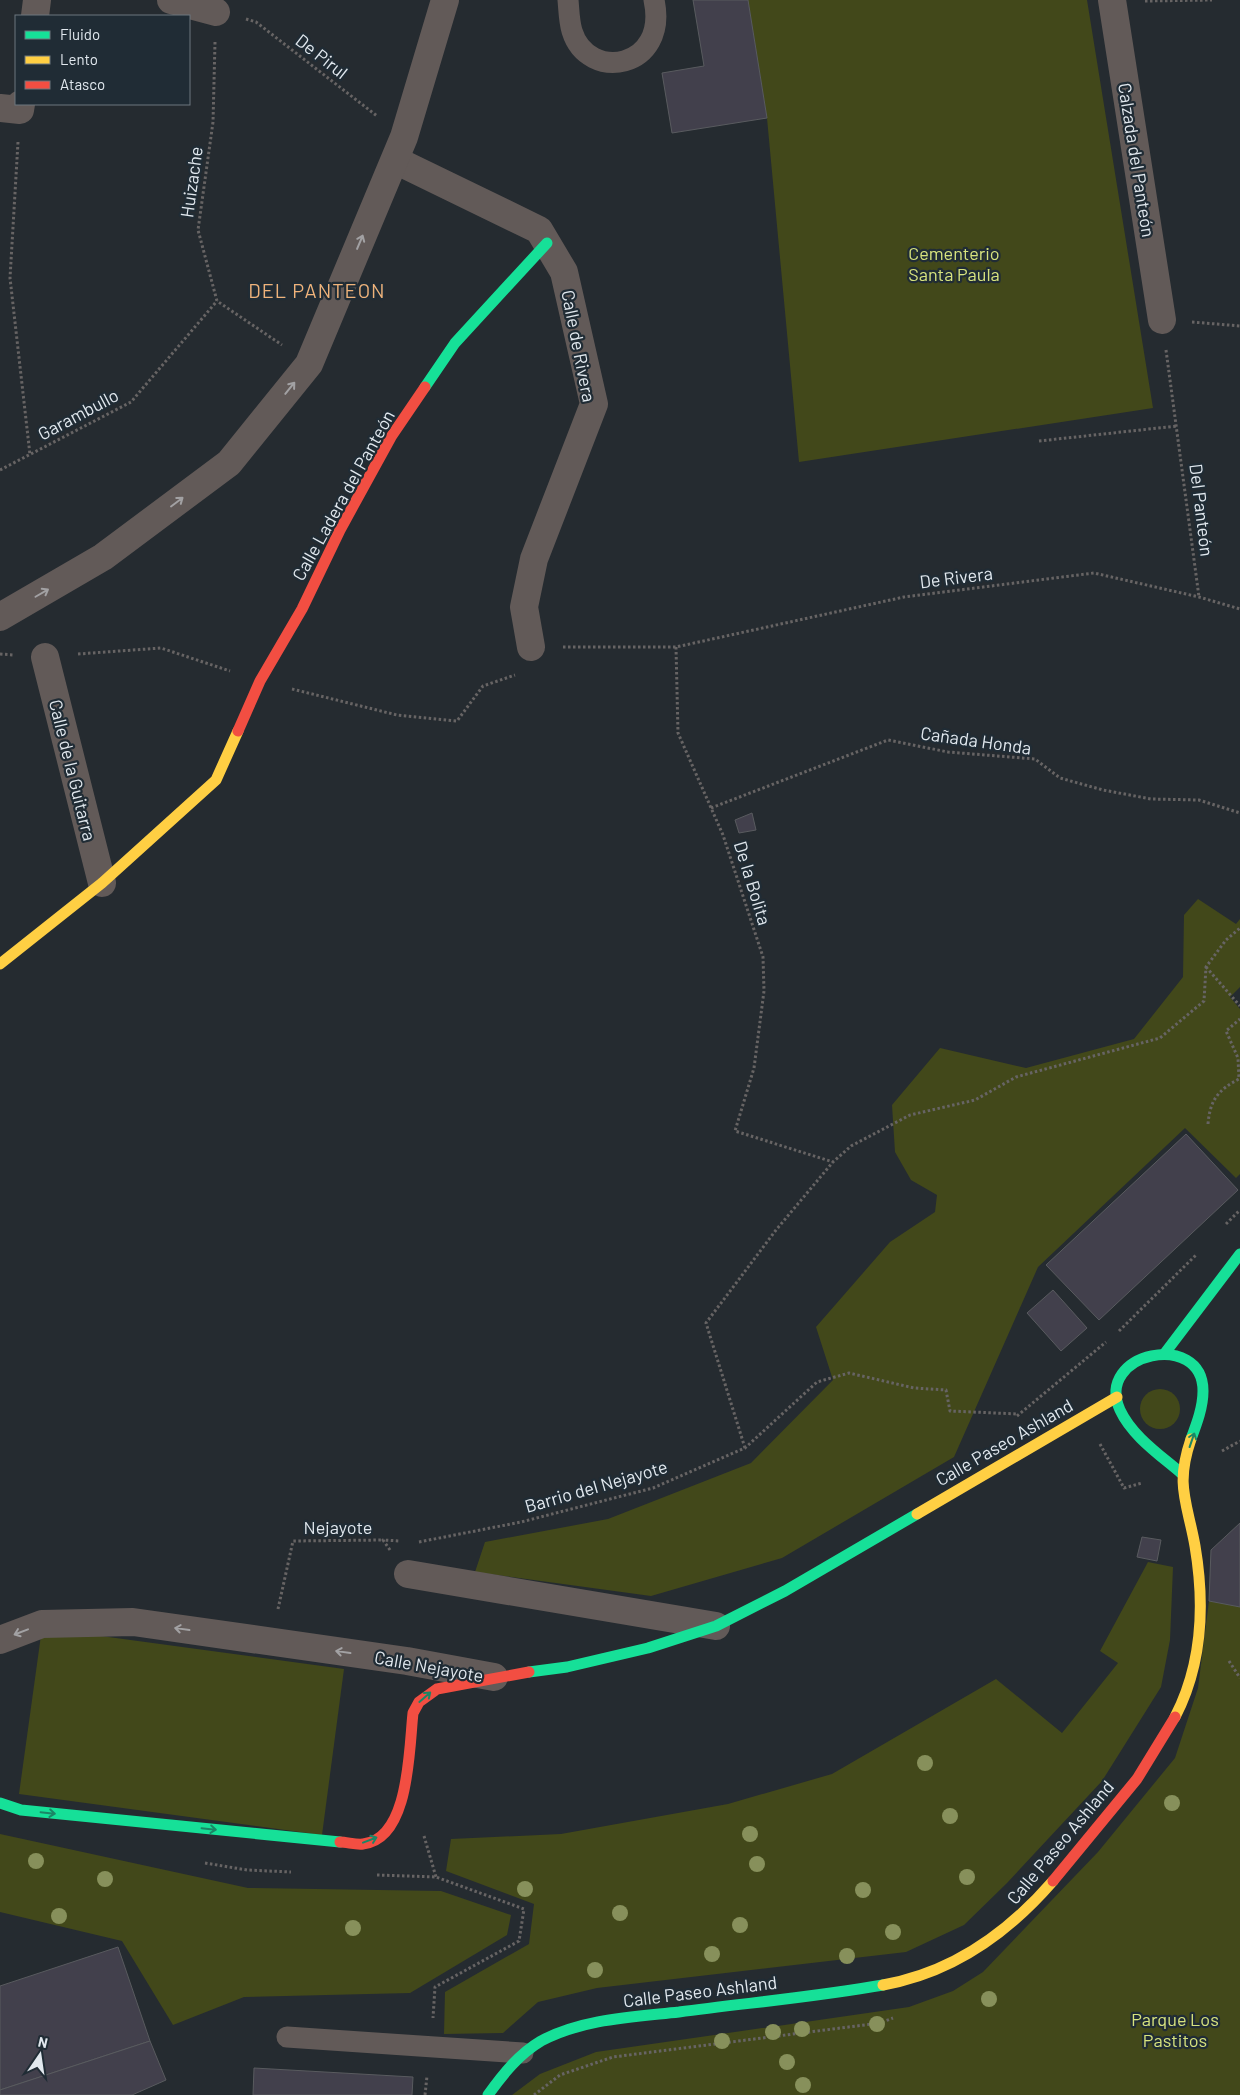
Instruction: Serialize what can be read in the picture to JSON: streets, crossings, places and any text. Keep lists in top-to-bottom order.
{
  "streets": {
    "street": [
      "Calzada del Panteón",
      "Calle de Rivera",
      "Calle Ladera del Panteón",
      "Calle de la Guitarra",
      "Calle Paseo Ashland",
      "Calle Nejayote"
    ],
    "path": [
      "De Pirul",
      "Huizache",
      "Garambullo",
      "Del Panteón",
      "De Rivera",
      "Cañada Honda",
      "De la Bolita",
      "Barrio del Nejayote",
      "Nejayote"
    ]
  },
  "crossings": [
    ["De Pirul", "Huizache"],
    ["De Pirul", "Calle de Rivera"],
    ["Calzada del Panteón", "Del Panteón"],
    ["Huizache", "Garambullo"],
    ["Calle de Rivera", "Calle Ladera del Panteón"],
    ["Calle Ladera del Panteón", "Calle de la Guitarra"],
    ["Del Panteón", "De Rivera"],
    ["De Rivera", "De la Bolita"],
    ["Cañada Honda", "De la Bolita"],
    ["Calle Paseo Ashland", "Calle Nejayote"]
  ],
  "districts": ["DEL PANTEON"],
  "parks": ["Cementerio Santa Paula", "Parque Los Pastitos"],
  "legend": ["Fluido", "Lento", "Atasco"],
  "north": "top"
}
